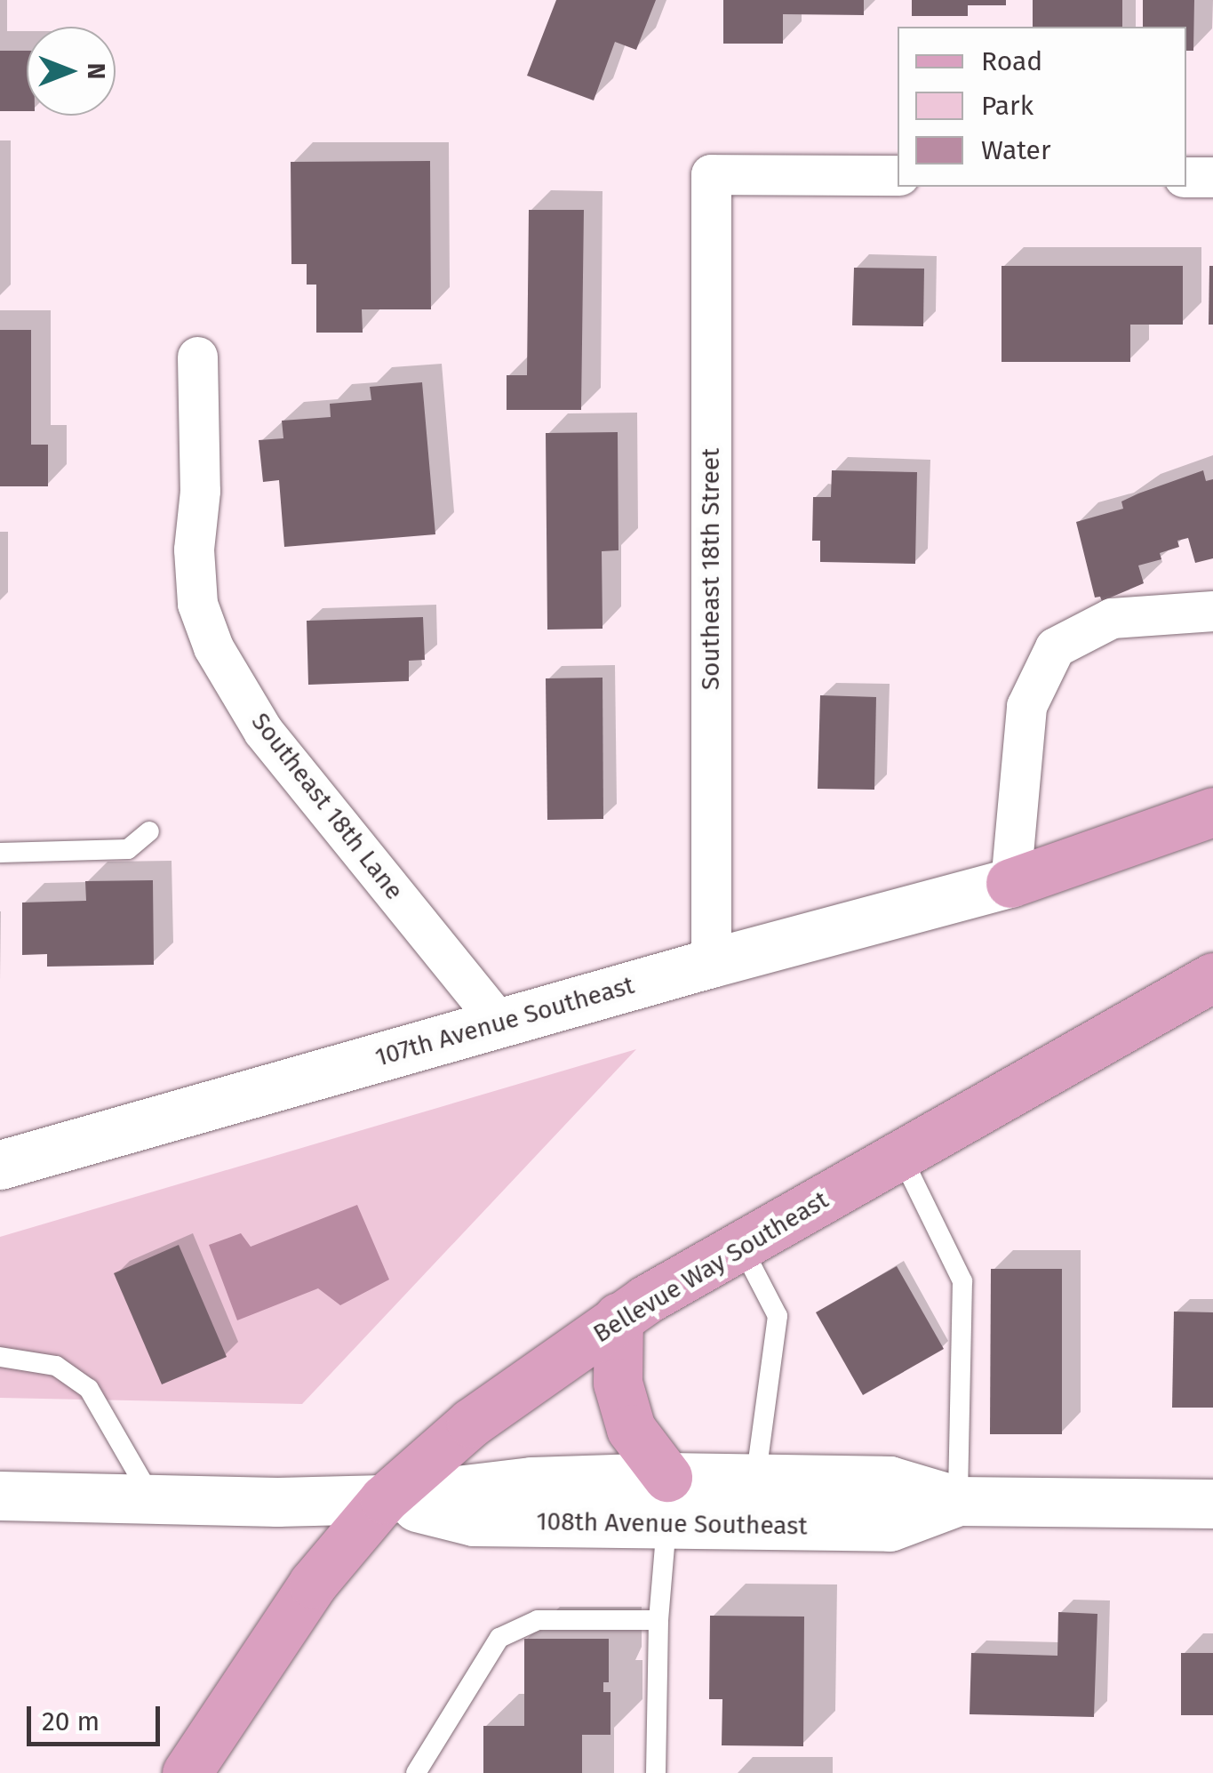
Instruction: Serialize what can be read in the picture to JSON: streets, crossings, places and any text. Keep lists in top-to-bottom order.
{
  "streets": {
    "main road": ["Bellevue Way Southeast"],
    "street": [
      "Southeast 18th Street",
      "Southeast 18th Lane",
      "107th Avenue Southeast",
      "108th Avenue Southeast"
    ]
  },
  "crossings": [
    ["Southeast 18th Street", "107th Avenue Southeast"],
    ["Southeast 18th Lane", "107th Avenue Southeast"],
    ["Bellevue Way Southeast", "108th Avenue Southeast"]
  ],
  "legend": ["Road", "Park", "Water"],
  "scale_bar": "20 m",
  "north": "right"
}
